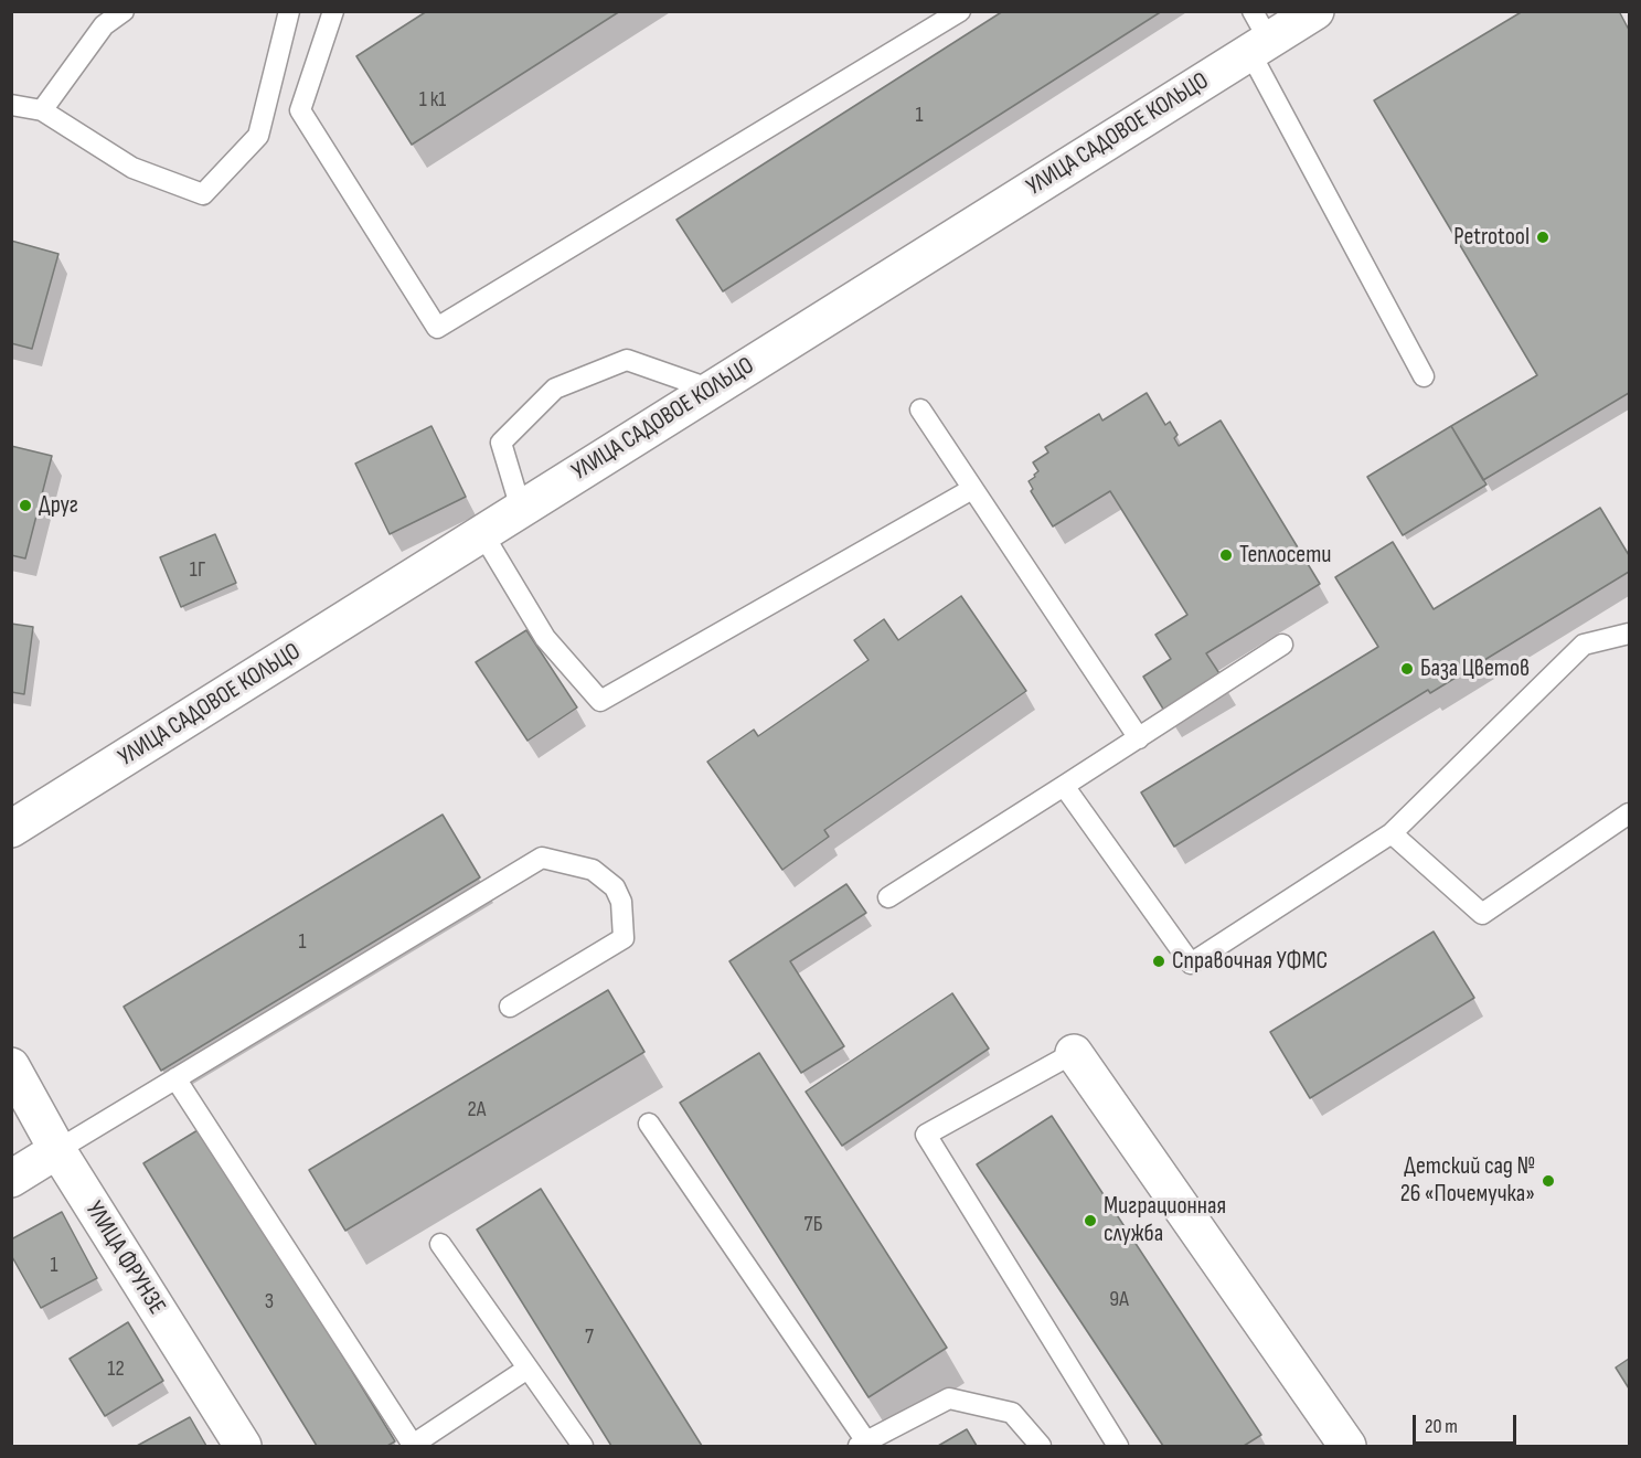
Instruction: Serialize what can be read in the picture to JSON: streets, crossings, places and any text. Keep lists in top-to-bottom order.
{
  "streets": {
    "main road": ["УЛИЦА САДОВОЕ КОЛЬЦО", "УЛИЦА ФРУНЗЕ"]
  },
  "places": [
    "Petrotool",
    "Друг",
    "Теплосети",
    "База Цветов",
    "Справочная УФМС",
    "Детский сад № 26 «Почемучка»",
    "Миграционная служба"
  ],
  "house_numbers": [
    "1 к1",
    "1",
    "1Г",
    "1",
    "2А",
    "7Б",
    "1",
    "9А",
    "3",
    "7",
    "12"
  ],
  "scale_bar": "20 m"
}
